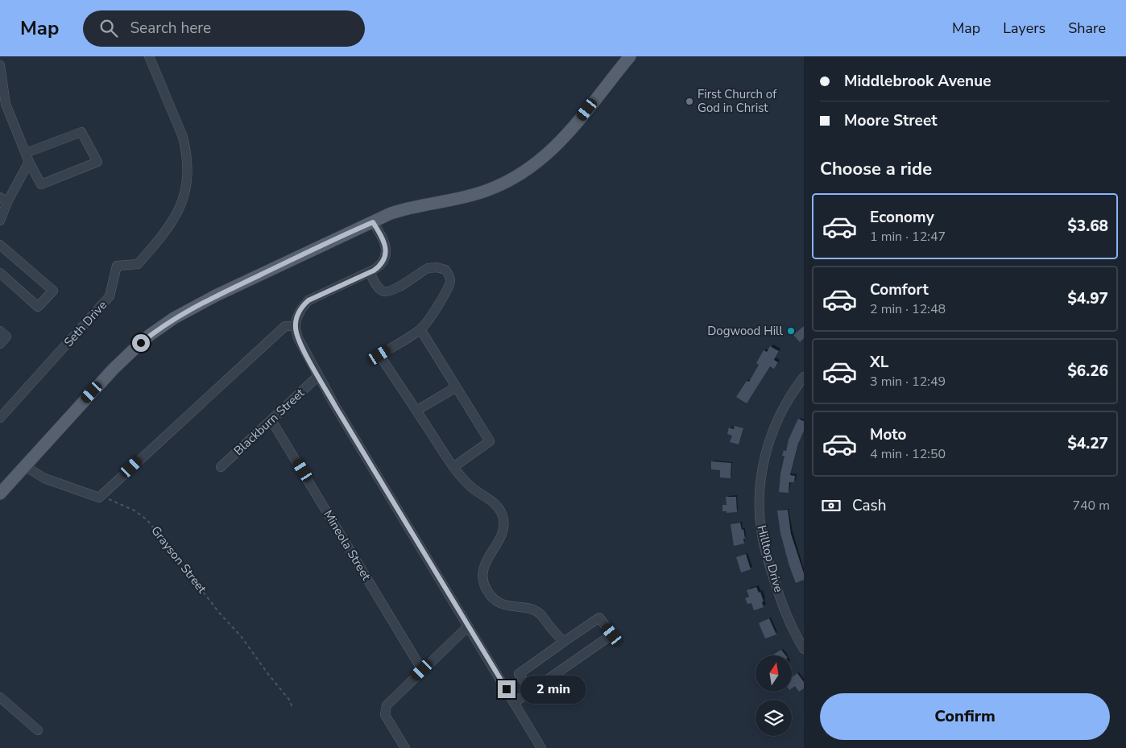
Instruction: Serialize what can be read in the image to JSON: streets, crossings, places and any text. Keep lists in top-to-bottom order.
{
  "streets": {
    "street": [
      "Seth Drive",
      "Blackburn Street",
      "Mineola Street",
      "Hilltop Drive"
    ],
    "path": ["Grayson Street"]
  },
  "crossings": [
    ["Blackburn Street", "Mineola Street"]
  ],
  "places": ["First Church of God in Christ", "Dogwood Hill"],
  "north": "top",
  "page": {
    "header": "Map",
    "search": "Search here",
    "nav": ["Map", "Layers", "Share"],
    "banner": ["Middlebrook Avenue", "Moore Street"],
    "heading": "Choose a ride",
    "list": [
      {
        "name": "Economy",
        "note": "1 min · 12:47",
        "value": "$3.68"
      },
      {
        "name": "Comfort",
        "note": "2 min · 12:48",
        "value": "$4.97"
      },
      {
        "name": "XL",
        "note": "3 min · 12:49",
        "value": "$6.26"
      },
      {
        "name": "Moto",
        "note": "4 min · 12:50",
        "value": "$4.27"
      }
    ],
    "pay": ["Cash", "740 m"],
    "bubble": "2 min",
    "buttons": "Confirm"
  }
}
